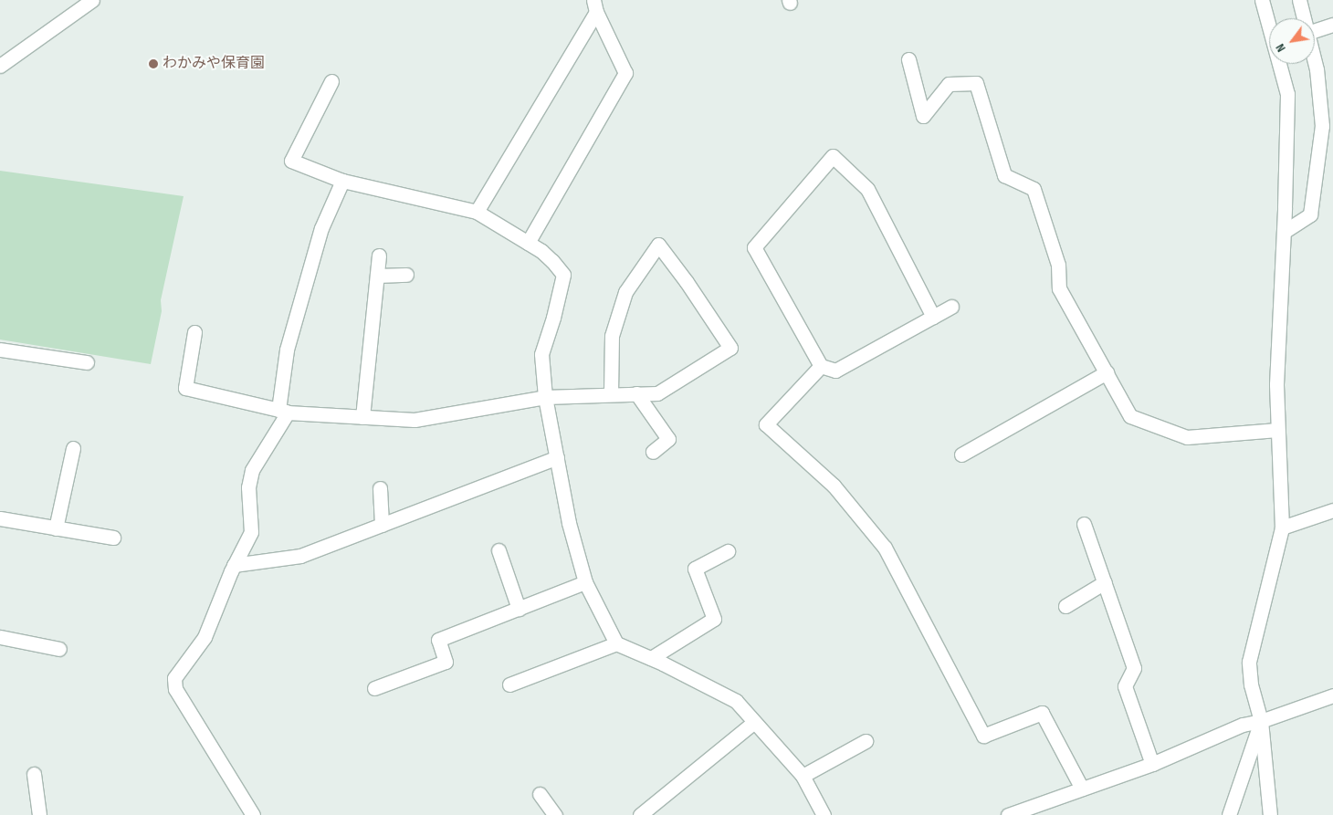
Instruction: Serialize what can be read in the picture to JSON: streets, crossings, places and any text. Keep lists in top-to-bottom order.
{
  "places": ["わかみや保育園"],
  "north": "bottom left"
}
